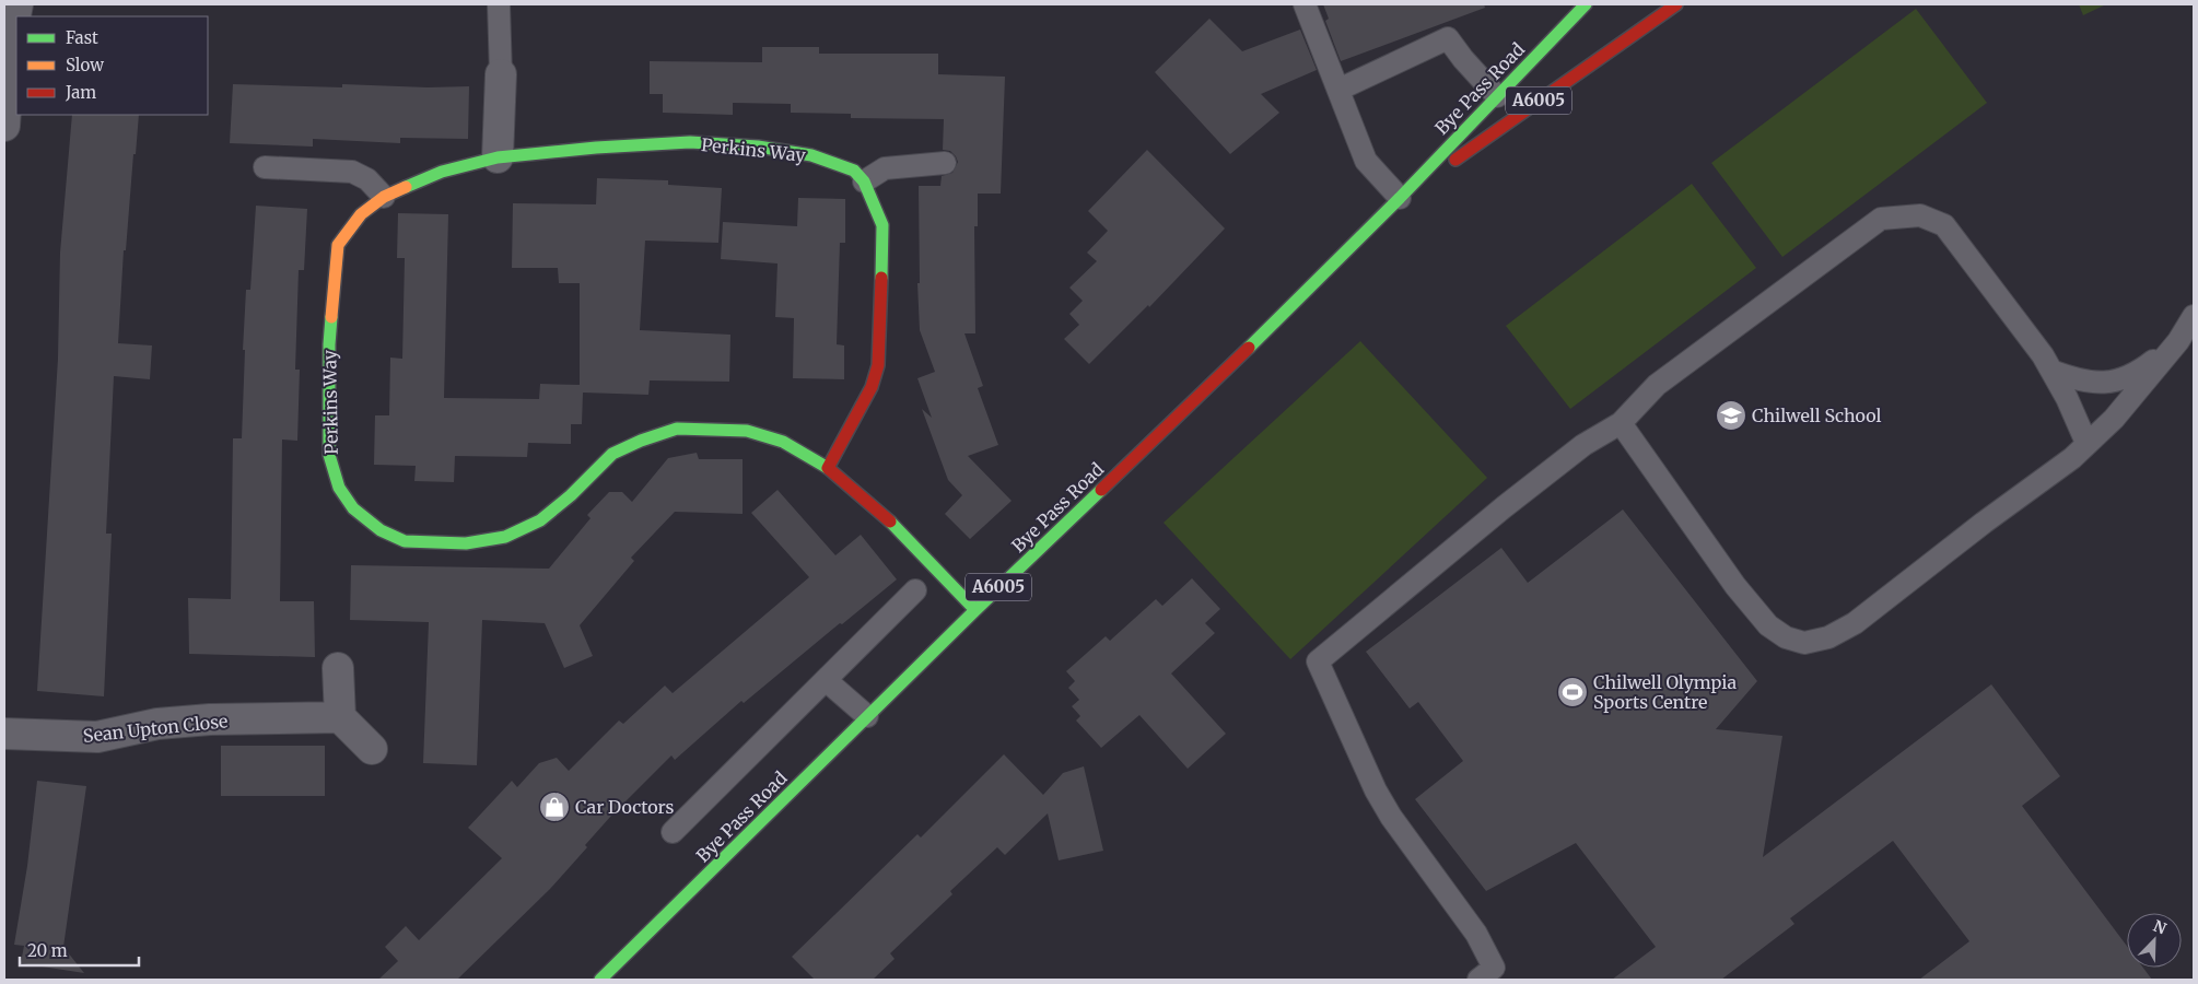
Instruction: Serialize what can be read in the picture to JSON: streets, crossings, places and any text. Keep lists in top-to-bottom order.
{
  "streets": {
    "street": [
      "Bye Pass Road",
      "A6005",
      "Perkins Way",
      "Sean Upton Close"
    ]
  },
  "crossings": [
    ["Bye Pass Road", "Perkins Way"]
  ],
  "places": {
    "school or university": ["Chilwell School"],
    "sports": ["Chilwell Olympia Sports Centre"],
    "shop": ["Car Doctors"]
  },
  "legend": ["Fast", "Slow", "Jam"],
  "scale_bar": "20 m",
  "north": "top right"
}
